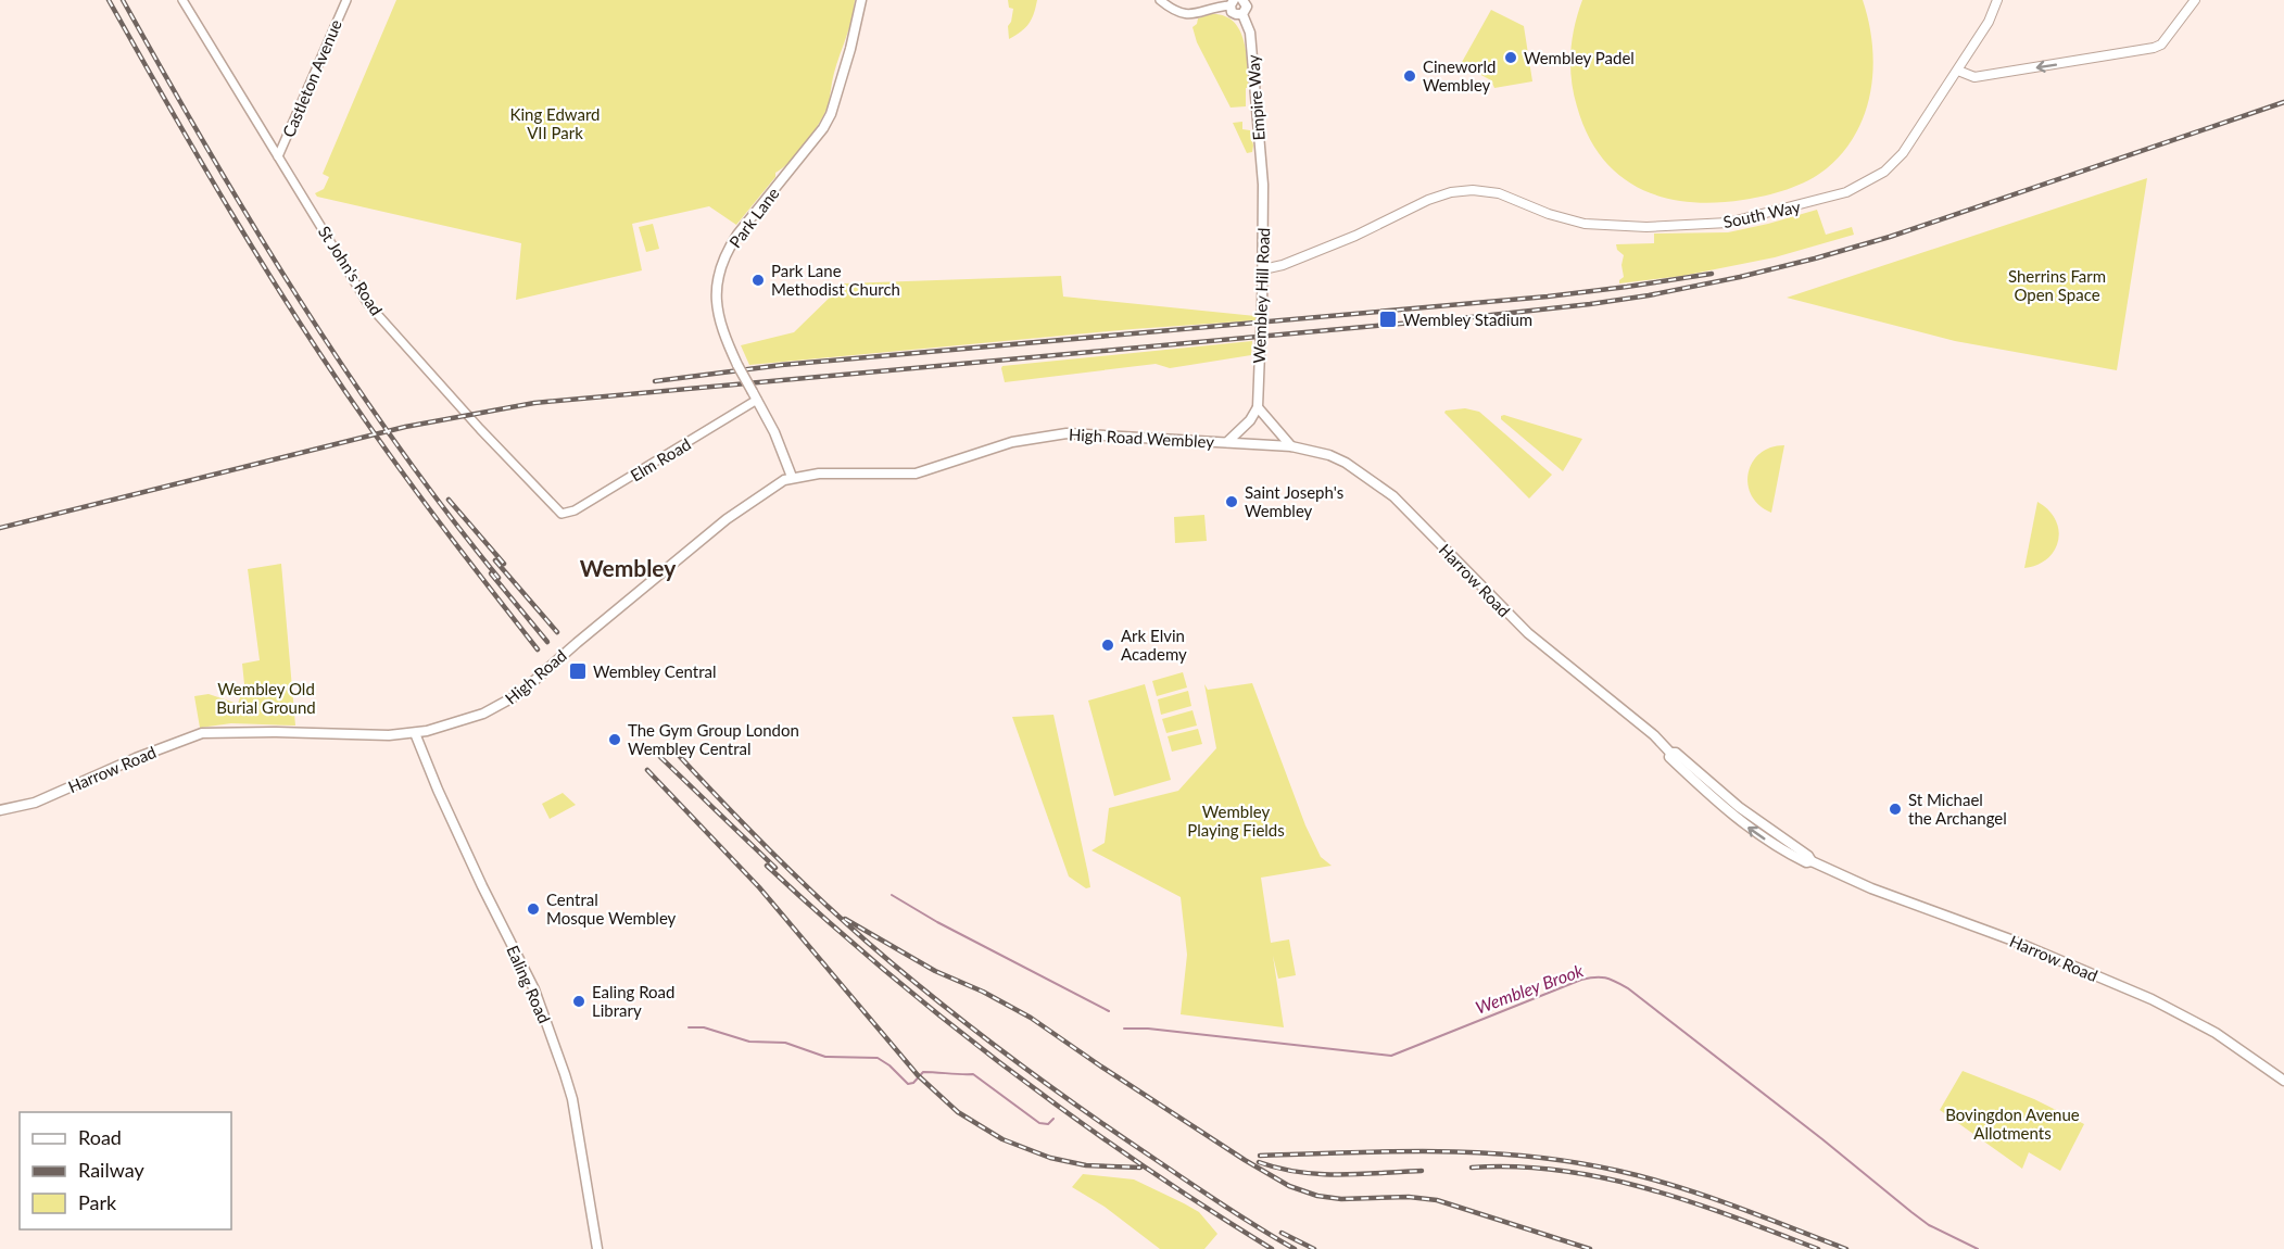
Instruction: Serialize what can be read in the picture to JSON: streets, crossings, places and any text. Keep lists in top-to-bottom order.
{
  "streets": {
    "main road": [
      "Empire Way",
      "South Way",
      "Park Lane",
      "Wembley Hill Road",
      "High Road Wembley",
      "Harrow Road",
      "High Road",
      "Ealing Road"
    ],
    "street": ["Castleton Avenue", "St John's Road", "Elm Road"]
  },
  "crossings": [
    ["Castleton Avenue", "St John's Road"],
    ["Empire Way", "Wembley Hill Road"],
    ["South Way", "Wembley Hill Road"],
    ["Park Lane", "High Road Wembley"],
    ["Park Lane", "Elm Road"],
    ["Park Lane", "High Road"],
    ["St John's Road", "Elm Road"],
    ["High Road Wembley", "Harrow Road"],
    ["High Road Wembley", "High Road"],
    ["Harrow Road", "High Road"],
    ["High Road", "Ealing Road"]
  ],
  "districts": ["Wembley"],
  "water": ["Wembley Brook"],
  "parks": [
    "King Edward VII Park",
    "Sherrins Farm Open Space",
    "Wembley Old Burial Ground",
    "Wembley Playing Fields",
    "Bovingdon Avenue Allotments"
  ],
  "places": {
    "other": [
      "Wembley Padel",
      "Cineworld Wembley",
      "Park Lane Methodist Church",
      "Saint Joseph's Wembley",
      "Ark Elvin Academy",
      "The Gym Group London Wembley Central",
      "St Michael the Archangel",
      "Central Mosque Wembley",
      "Ealing Road Library"
    ],
    "transit": ["Wembley Stadium", "Wembley Central"]
  },
  "legend": ["Road", "Railway", "Park"]
}
